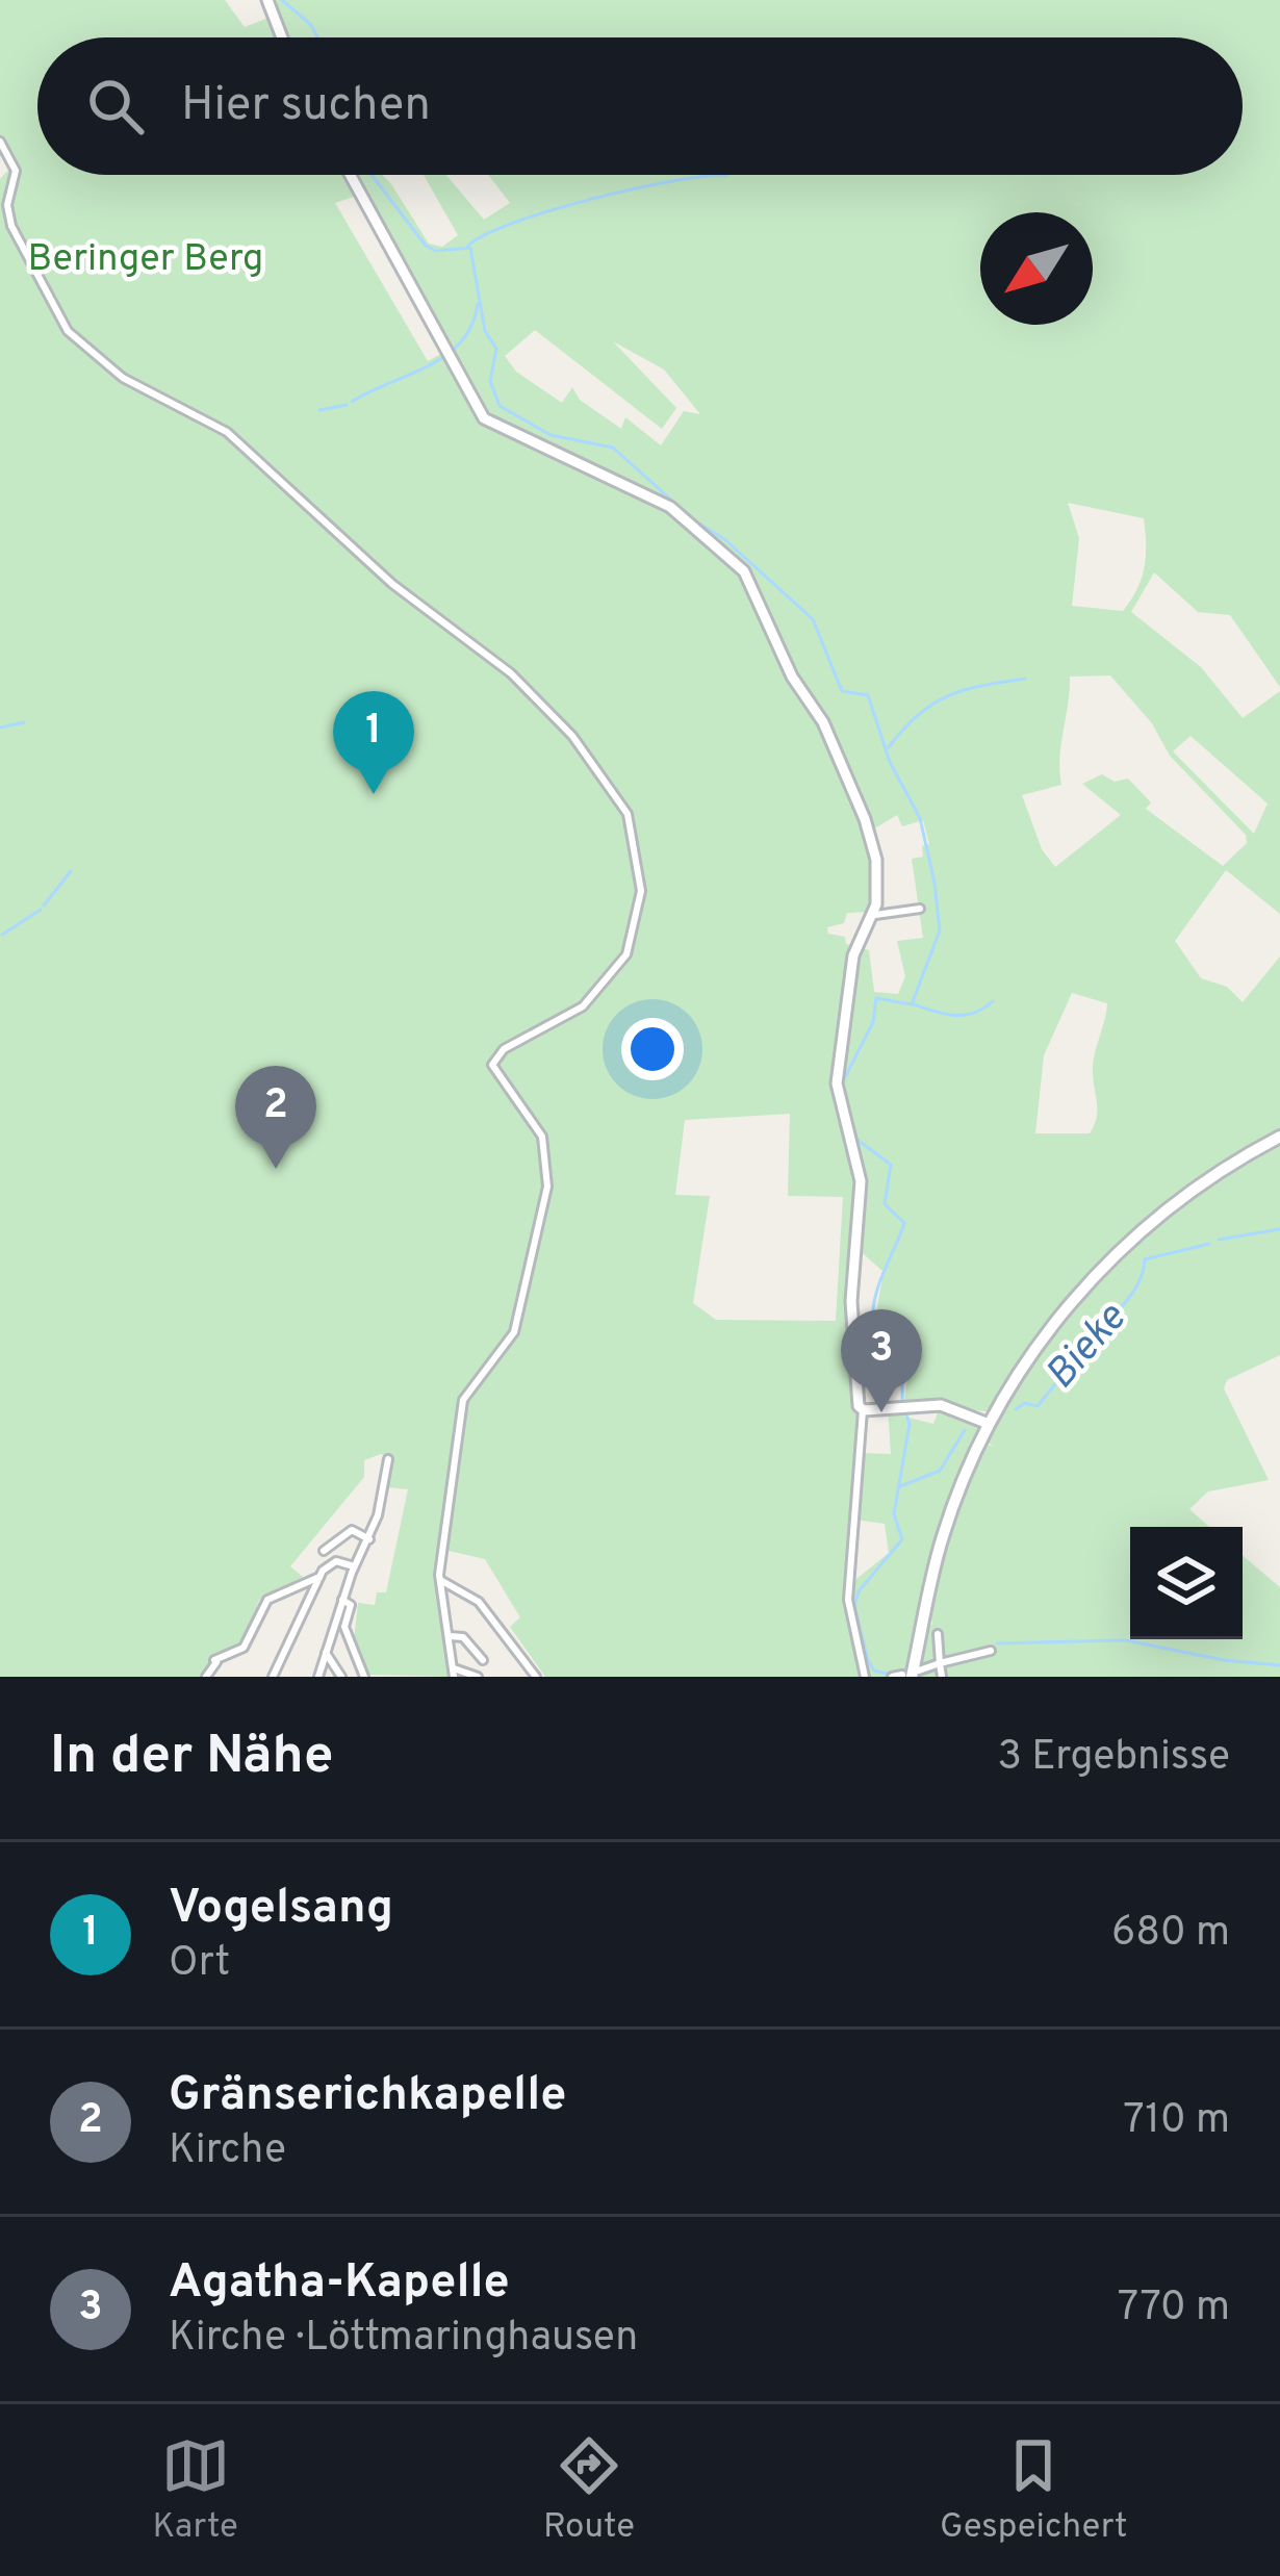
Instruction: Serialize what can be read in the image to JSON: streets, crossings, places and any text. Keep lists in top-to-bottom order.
{
  "water": ["Bieke"],
  "parks": ["Beringer Berg"],
  "north": "bottom left",
  "page": {
    "search": "Hier suchen",
    "pins": ["1", "2", "3"],
    "heading": ["In der Nähe", "3 Ergebnisse"],
    "list": [
      {
        "mark": "1",
        "name": "Vogelsang",
        "note": "Ort",
        "value": "680 m"
      },
      {
        "mark": "2",
        "name": "Gränserichkapelle",
        "note": "Kirche",
        "value": "710 m"
      },
      {
        "mark": "3",
        "name": "Agatha-Kapelle",
        "note": "Kirche · Löttmaringhausen",
        "value": "770 m"
      }
    ],
    "nav": ["Karte", "Route", "Gespeichert"]
  }
}
